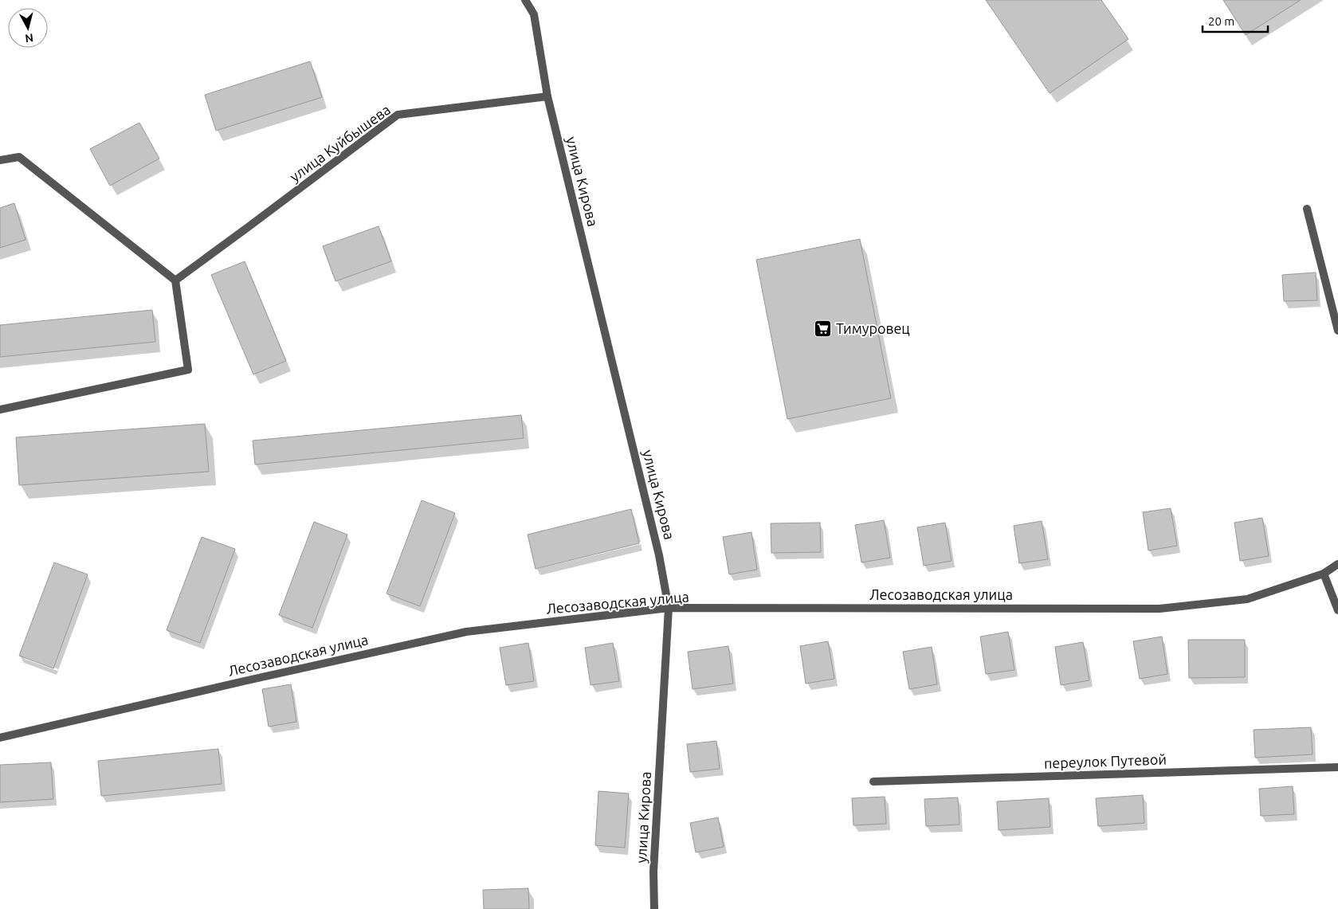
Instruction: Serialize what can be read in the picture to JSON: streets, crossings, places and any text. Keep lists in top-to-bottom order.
{
  "streets": {
    "street": [
      "улица Куйбышева",
      "улица Кирова",
      "Лесозаводская улица",
      "переулок Путевой"
    ]
  },
  "crossings": [
    ["улица Куйбышева", "улица Кирова"],
    ["улица Кирова", "Лесозаводская улица"]
  ],
  "places": {
    "supermarket": ["Тимуровец"]
  },
  "scale_bar": "20 m",
  "north": "bottom"
}
